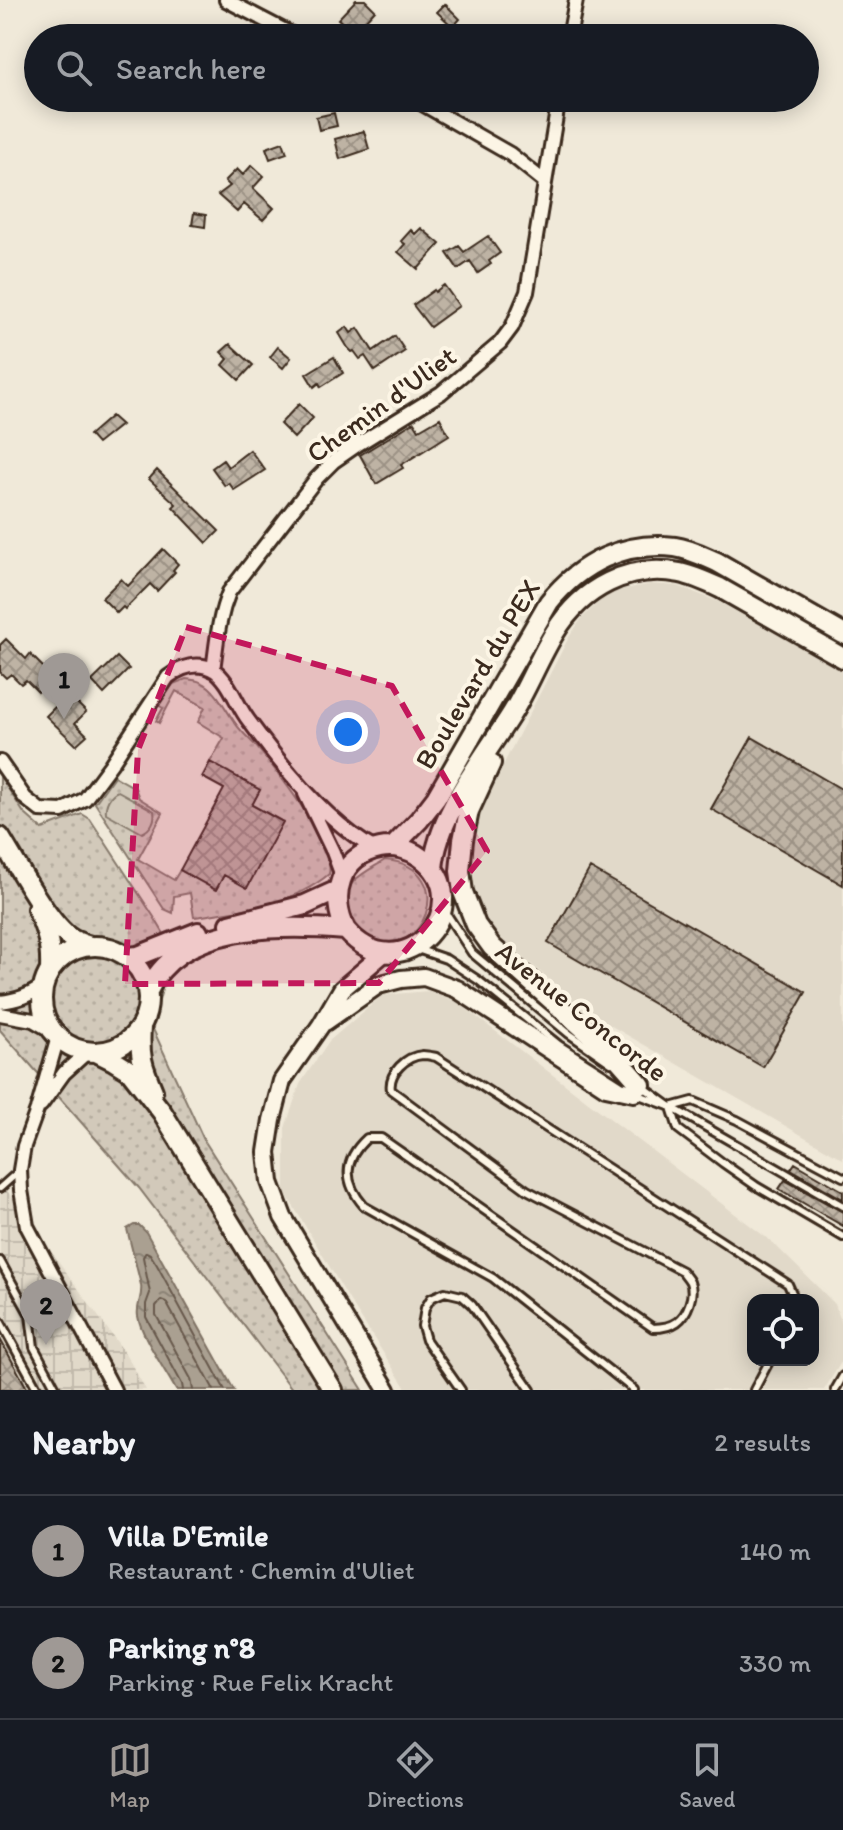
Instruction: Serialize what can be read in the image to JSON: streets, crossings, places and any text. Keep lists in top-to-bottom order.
{
  "streets": {
    "main road": ["Boulevard du PEX"],
    "street": ["Chemin d'Uliet"],
    "lane": ["Avenue Concorde"]
  },
  "crossings": [
    ["Boulevard du PEX", "Avenue Concorde"]
  ],
  "page": {
    "search": "Search here",
    "pins": ["1", "2"],
    "heading": ["Nearby", "2 results"],
    "list": [
      {
        "mark": "1",
        "name": "Villa D'Emile",
        "note": "Restaurant · Chemin d'Uliet",
        "value": "140 m"
      },
      {
        "mark": "2",
        "name": "Parking n°8",
        "note": "Parking · Rue Felix Kracht",
        "value": "330 m"
      }
    ],
    "nav": ["Map", "Directions", "Saved"]
  }
}
